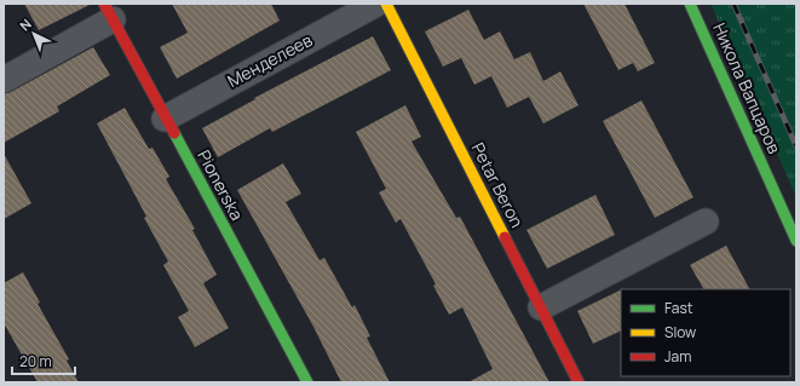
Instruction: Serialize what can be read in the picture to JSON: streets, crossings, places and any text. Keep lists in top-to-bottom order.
{
  "streets": {
    "street": [
      "Менделеев",
      "Никола Вапцаров",
      "Pionerska",
      "Petar Beron"
    ]
  },
  "crossings": [
    ["Менделеев", "Pionerska"]
  ],
  "legend": ["Fast", "Slow", "Jam"],
  "scale_bar": "20 m",
  "north": "top left"
}
